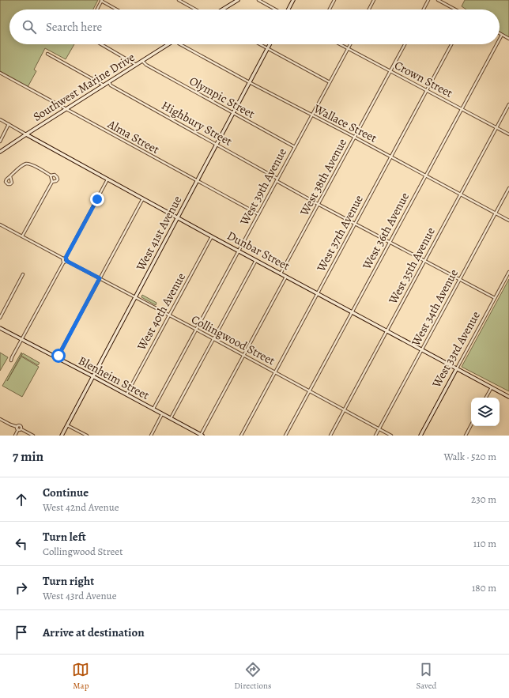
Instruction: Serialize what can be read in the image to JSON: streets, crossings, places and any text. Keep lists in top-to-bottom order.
{
  "streets": {
    "main road": [
      "Southwest Marine Drive",
      "West 41st Avenue",
      "Dunbar Street",
      "West 33rd Avenue",
      "Blenheim Street"
    ],
    "street": [
      "Crown Street",
      "Olympic Street",
      "Highbury Street",
      "Wallace Street",
      "Alma Street",
      "West 38th Avenue",
      "West 39th Avenue",
      "West 36th Avenue",
      "West 37th Avenue",
      "West 35th Avenue",
      "West 34th Avenue",
      "West 40th Avenue",
      "Collingwood Street"
    ]
  },
  "crossings": [
    ["Crown Street", "West 38th Avenue"],
    ["Crown Street", "West 39th Avenue"],
    ["Crown Street", "West 36th Avenue"],
    ["Crown Street", "West 37th Avenue"],
    ["Crown Street", "West 35th Avenue"],
    ["Southwest Marine Drive", "Olympic Street"],
    ["Southwest Marine Drive", "Highbury Street"],
    ["Southwest Marine Drive", "Alma Street"],
    ["Southwest Marine Drive", "Dunbar Street"],
    ["Olympic Street", "West 39th Avenue"],
    ["Olympic Street", "West 41st Avenue"],
    ["Highbury Street", "West 38th Avenue"],
    ["Highbury Street", "West 39th Avenue"],
    ["Highbury Street", "West 36th Avenue"],
    ["Highbury Street", "West 41st Avenue"],
    ["Highbury Street", "West 37th Avenue"],
    ["Highbury Street", "West 35th Avenue"],
    ["Highbury Street", "West 34th Avenue"],
    ["Highbury Street", "West 33rd Avenue"],
    ["Wallace Street", "West 38th Avenue"],
    ["Wallace Street", "West 39th Avenue"],
    ["Wallace Street", "West 36th Avenue"],
    ["Wallace Street", "West 41st Avenue"],
    ["Wallace Street", "West 37th Avenue"],
    ["Wallace Street", "West 35th Avenue"],
    ["Wallace Street", "West 34th Avenue"],
    ["Alma Street", "West 39th Avenue"],
    ["Alma Street", "West 41st Avenue"],
    ["West 38th Avenue", "Dunbar Street"],
    ["West 39th Avenue", "Dunbar Street"],
    ["West 39th Avenue", "Collingwood Street"],
    ["West 39th Avenue", "Blenheim Street"],
    ["West 36th Avenue", "Dunbar Street"],
    ["West 36th Avenue", "Collingwood Street"],
    ["West 41st Avenue", "Dunbar Street"],
    ["West 41st Avenue", "Collingwood Street"],
    ["West 41st Avenue", "Blenheim Street"],
    ["West 37th Avenue", "Dunbar Street"],
    ["West 37th Avenue", "Collingwood Street"],
    ["Dunbar Street", "West 35th Avenue"],
    ["Dunbar Street", "West 34th Avenue"],
    ["Dunbar Street", "West 40th Avenue"],
    ["Dunbar Street", "West 33rd Avenue"],
    ["West 35th Avenue", "Collingwood Street"],
    ["West 34th Avenue", "Collingwood Street"],
    ["West 40th Avenue", "Collingwood Street"],
    ["West 40th Avenue", "Blenheim Street"]
  ],
  "page": {
    "search": "Search here",
    "heading": ["7 min", "Walk · 520 m"],
    "list": [
      ["Continue", "West 42nd Avenue", "230 m"],
      ["Turn left", "Collingwood Street", "110 m"],
      ["Turn right", "West 43rd Avenue", "180 m"],
      "Arrive at destination"
    ],
    "nav": ["Map", "Directions", "Saved"]
  }
}
